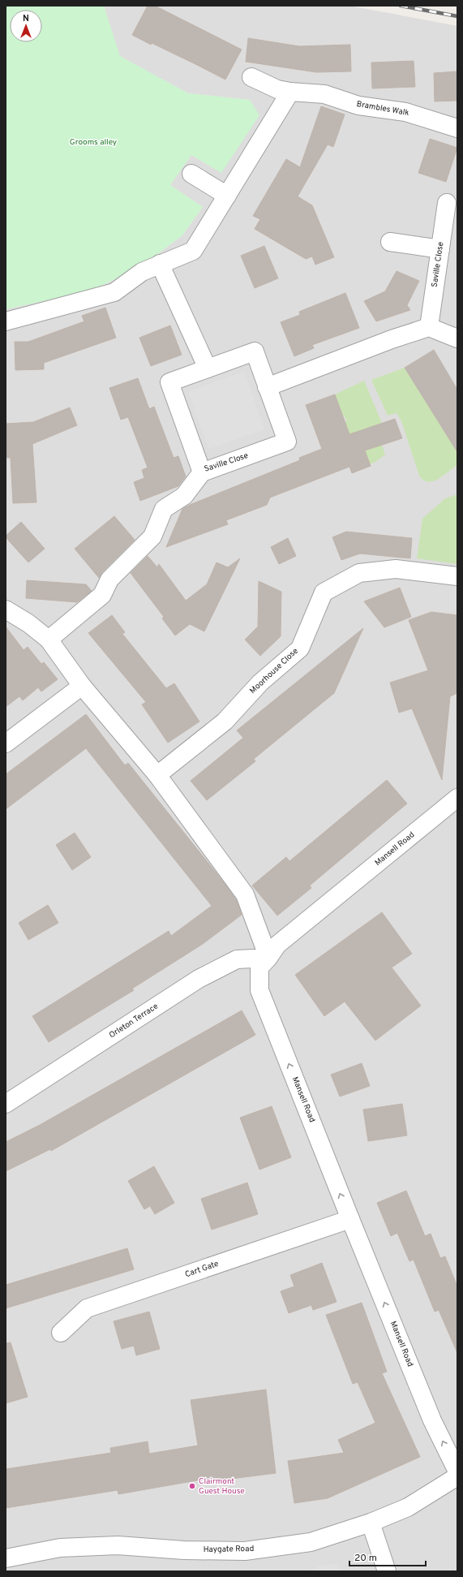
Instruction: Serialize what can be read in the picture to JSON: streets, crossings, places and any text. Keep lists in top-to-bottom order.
{
  "streets": {
    "street": [
      "Brambles Walk",
      "Saville Close",
      "Moorhouse Close",
      "Mansell Road",
      "Orleton Terrace",
      "Cart Gate",
      "Haygate Road"
    ]
  },
  "crossings": [
    ["Mansell Road", "Orleton Terrace"],
    ["Mansell Road", "Cart Gate"]
  ],
  "one_way": ["Mansell Road"],
  "parks": ["Grooms alley"],
  "places": ["Clairmont Guest House"],
  "scale_bar": "20 m",
  "north": "top"
}
